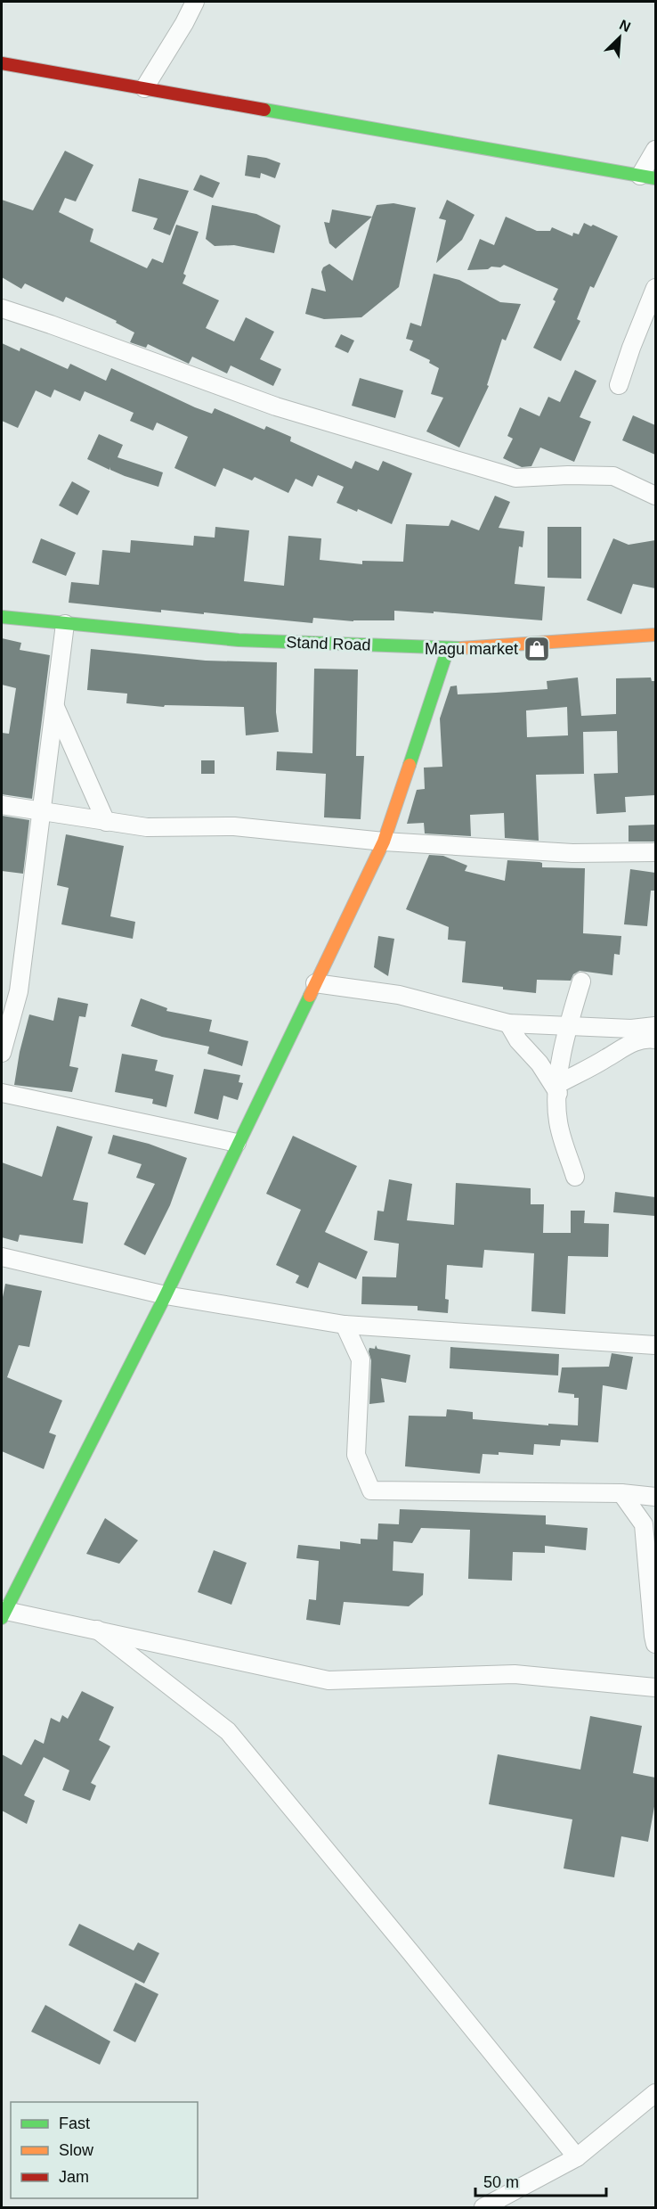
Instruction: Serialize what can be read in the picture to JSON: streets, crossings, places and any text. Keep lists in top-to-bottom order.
{
  "streets": {
    "main road": ["Stand Road"]
  },
  "places": {
    "shop": ["Magu market"]
  },
  "legend": ["Fast", "Slow", "Jam"],
  "scale_bar": "50 m",
  "north": "top right"
}
